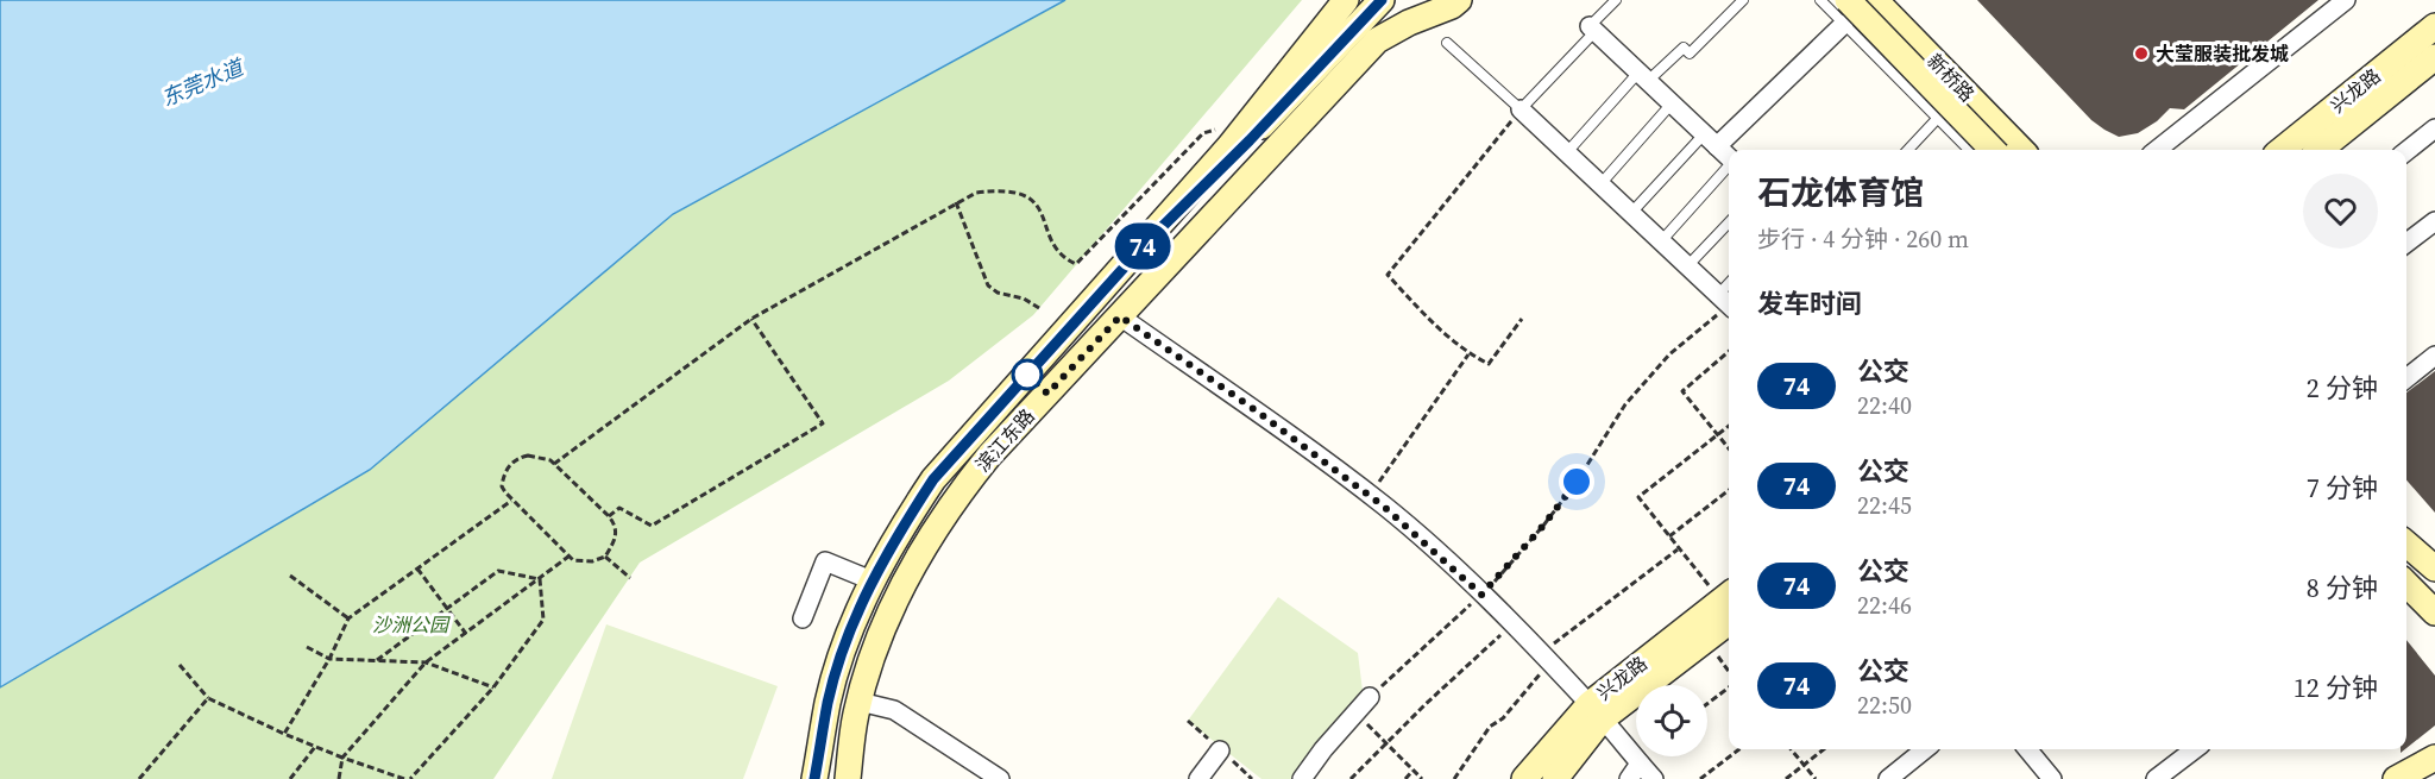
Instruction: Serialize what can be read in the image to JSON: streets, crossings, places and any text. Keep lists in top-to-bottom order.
{
  "streets": {
    "main road": ["新桥路", "兴龙路", "滨江东路"]
  },
  "water": ["东莞水道"],
  "parks": ["沙洲公园"],
  "places": ["大莹服装批发城"],
  "lines": ["bus line 74"],
  "page": {
    "on_map": "74",
    "heading": [
      ["石龙体育馆", "步行 · 4 分钟 · 260 m"],
      "发车时间"
    ],
    "list": [
      {
        "mark": "74",
        "name": "公交",
        "note": "22:40",
        "value": "2 分钟"
      },
      {
        "mark": "74",
        "name": "公交",
        "note": "22:45",
        "value": "7 分钟"
      },
      {
        "mark": "74",
        "name": "公交",
        "note": "22:46",
        "value": "8 分钟"
      },
      {
        "mark": "74",
        "name": "公交",
        "note": "22:50",
        "value": "12 分钟"
      }
    ]
  }
}
